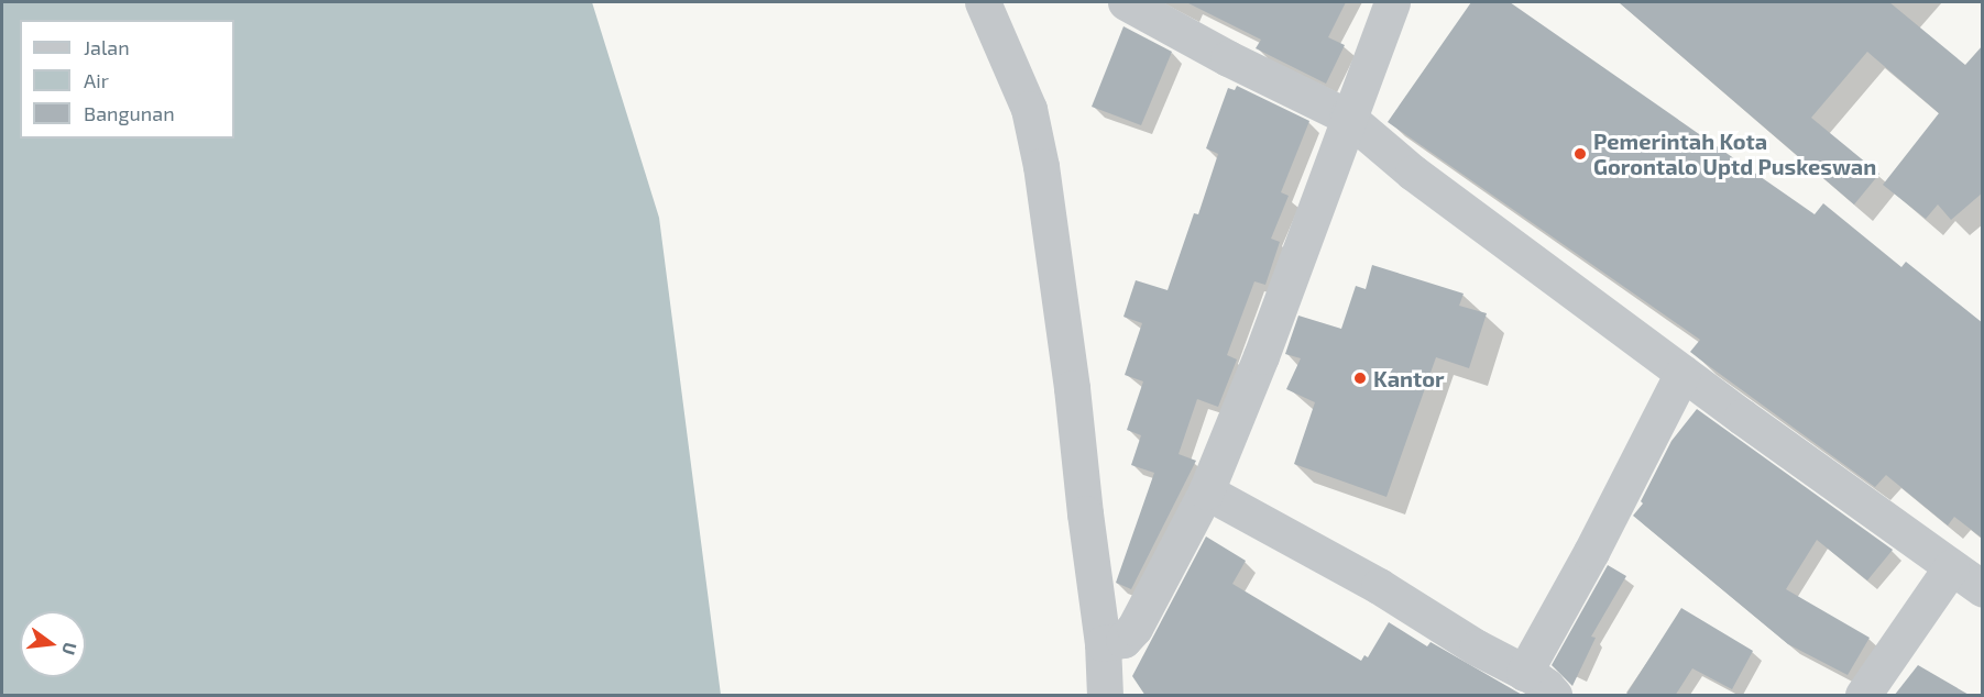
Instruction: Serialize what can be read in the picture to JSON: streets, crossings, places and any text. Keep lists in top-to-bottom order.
{
  "places": ["Pemerintah Kota Gorontalo Uptd Puskeswan", "Kantor"],
  "legend": ["Jalan", "Air", "Bangunan"],
  "north": "right"
}
